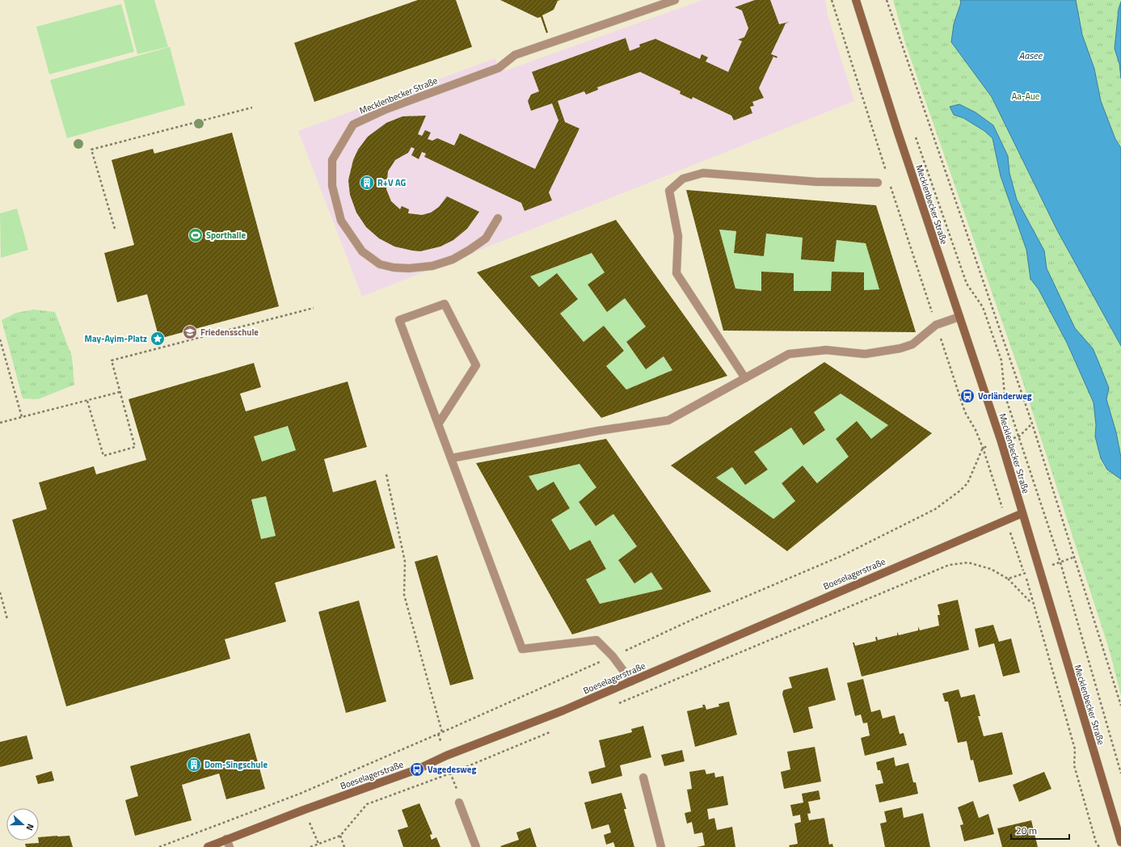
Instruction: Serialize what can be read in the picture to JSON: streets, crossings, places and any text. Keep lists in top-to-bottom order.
{
  "streets": {
    "street": ["Mecklenbecker Straße", "Boeselagerstraße"]
  },
  "crossings": [
    ["Mecklenbecker Straße", "Boeselagerstraße"]
  ],
  "water": ["Aasee"],
  "parks": ["Aa-Aue"],
  "places": {
    "building": ["R+V AG", "Dom-Singschule"],
    "sports": ["Sporthalle"],
    "school or university": ["Friedensschule"],
    "place": ["May-Ayim-Platz"],
    "bus stop": ["Vorländerweg", "Vagedesweg"]
  },
  "scale_bar": "20 m",
  "north": "right"
}
